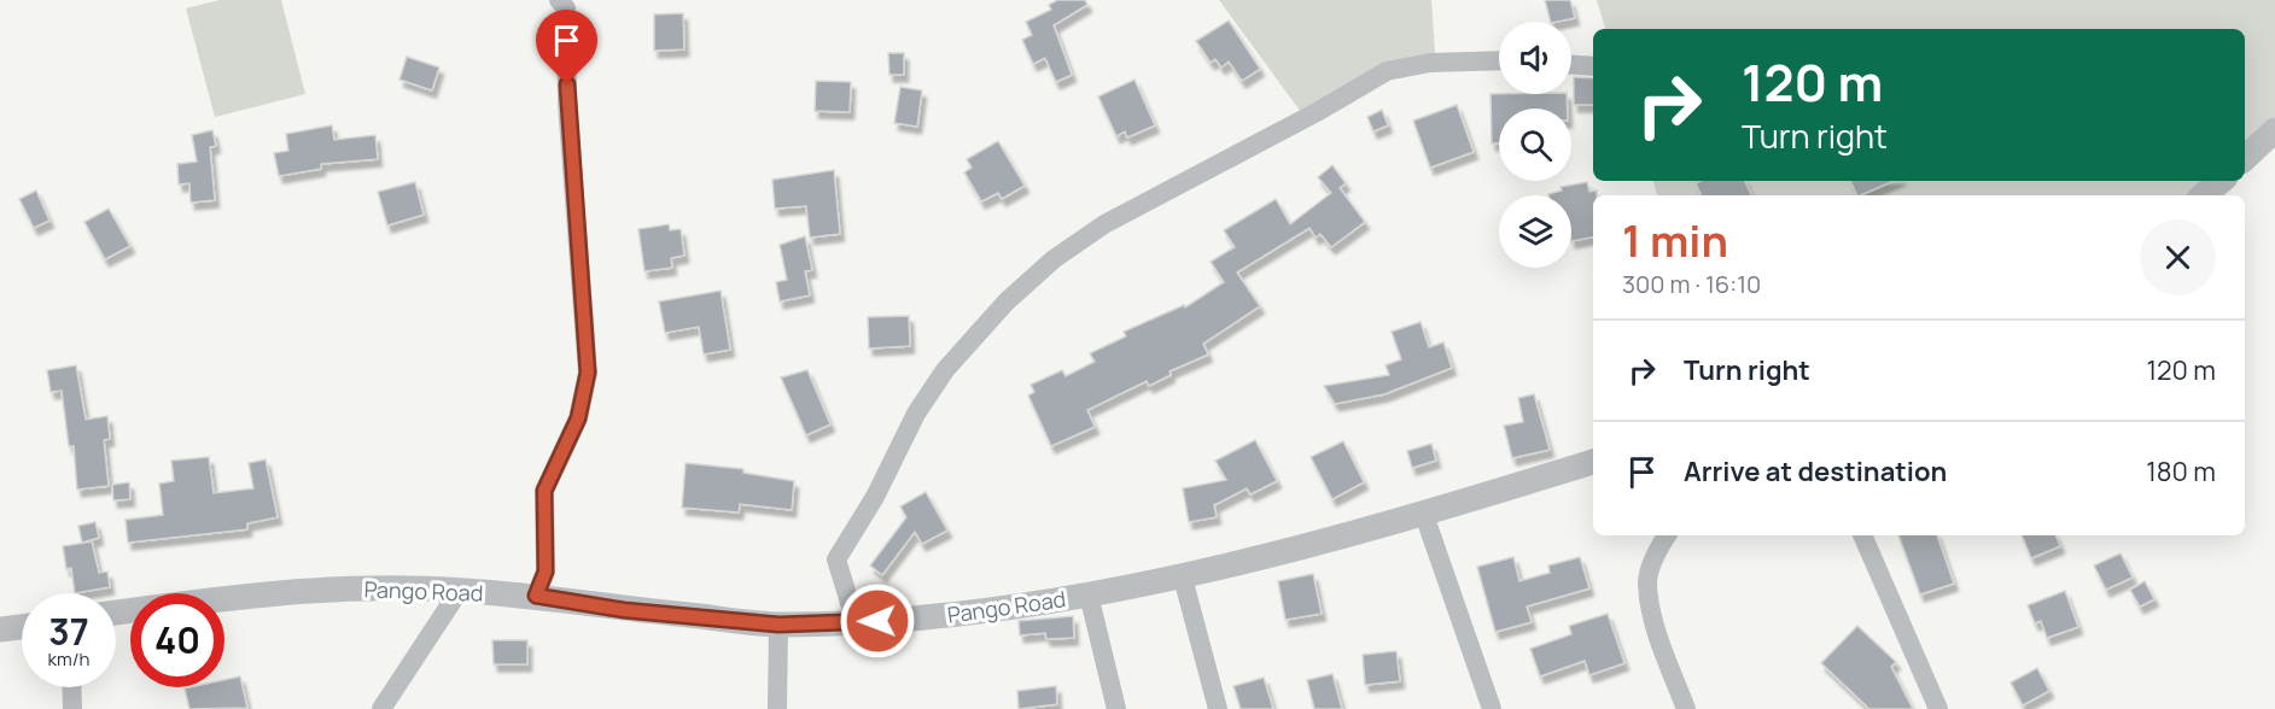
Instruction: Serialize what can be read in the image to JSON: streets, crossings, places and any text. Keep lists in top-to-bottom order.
{
  "streets": {
    "street": ["Pango Road"]
  },
  "page": {
    "turn": ["120 m", "Turn right"],
    "heading": ["1 min", "300 m · 16:10"],
    "list": [
      {
        "name": "Turn right",
        "value": "120 m"
      },
      {
        "name": "Arrive at destination",
        "value": "180 m"
      }
    ],
    "speed": "37 km/h",
    "limit": "40"
  }
}
